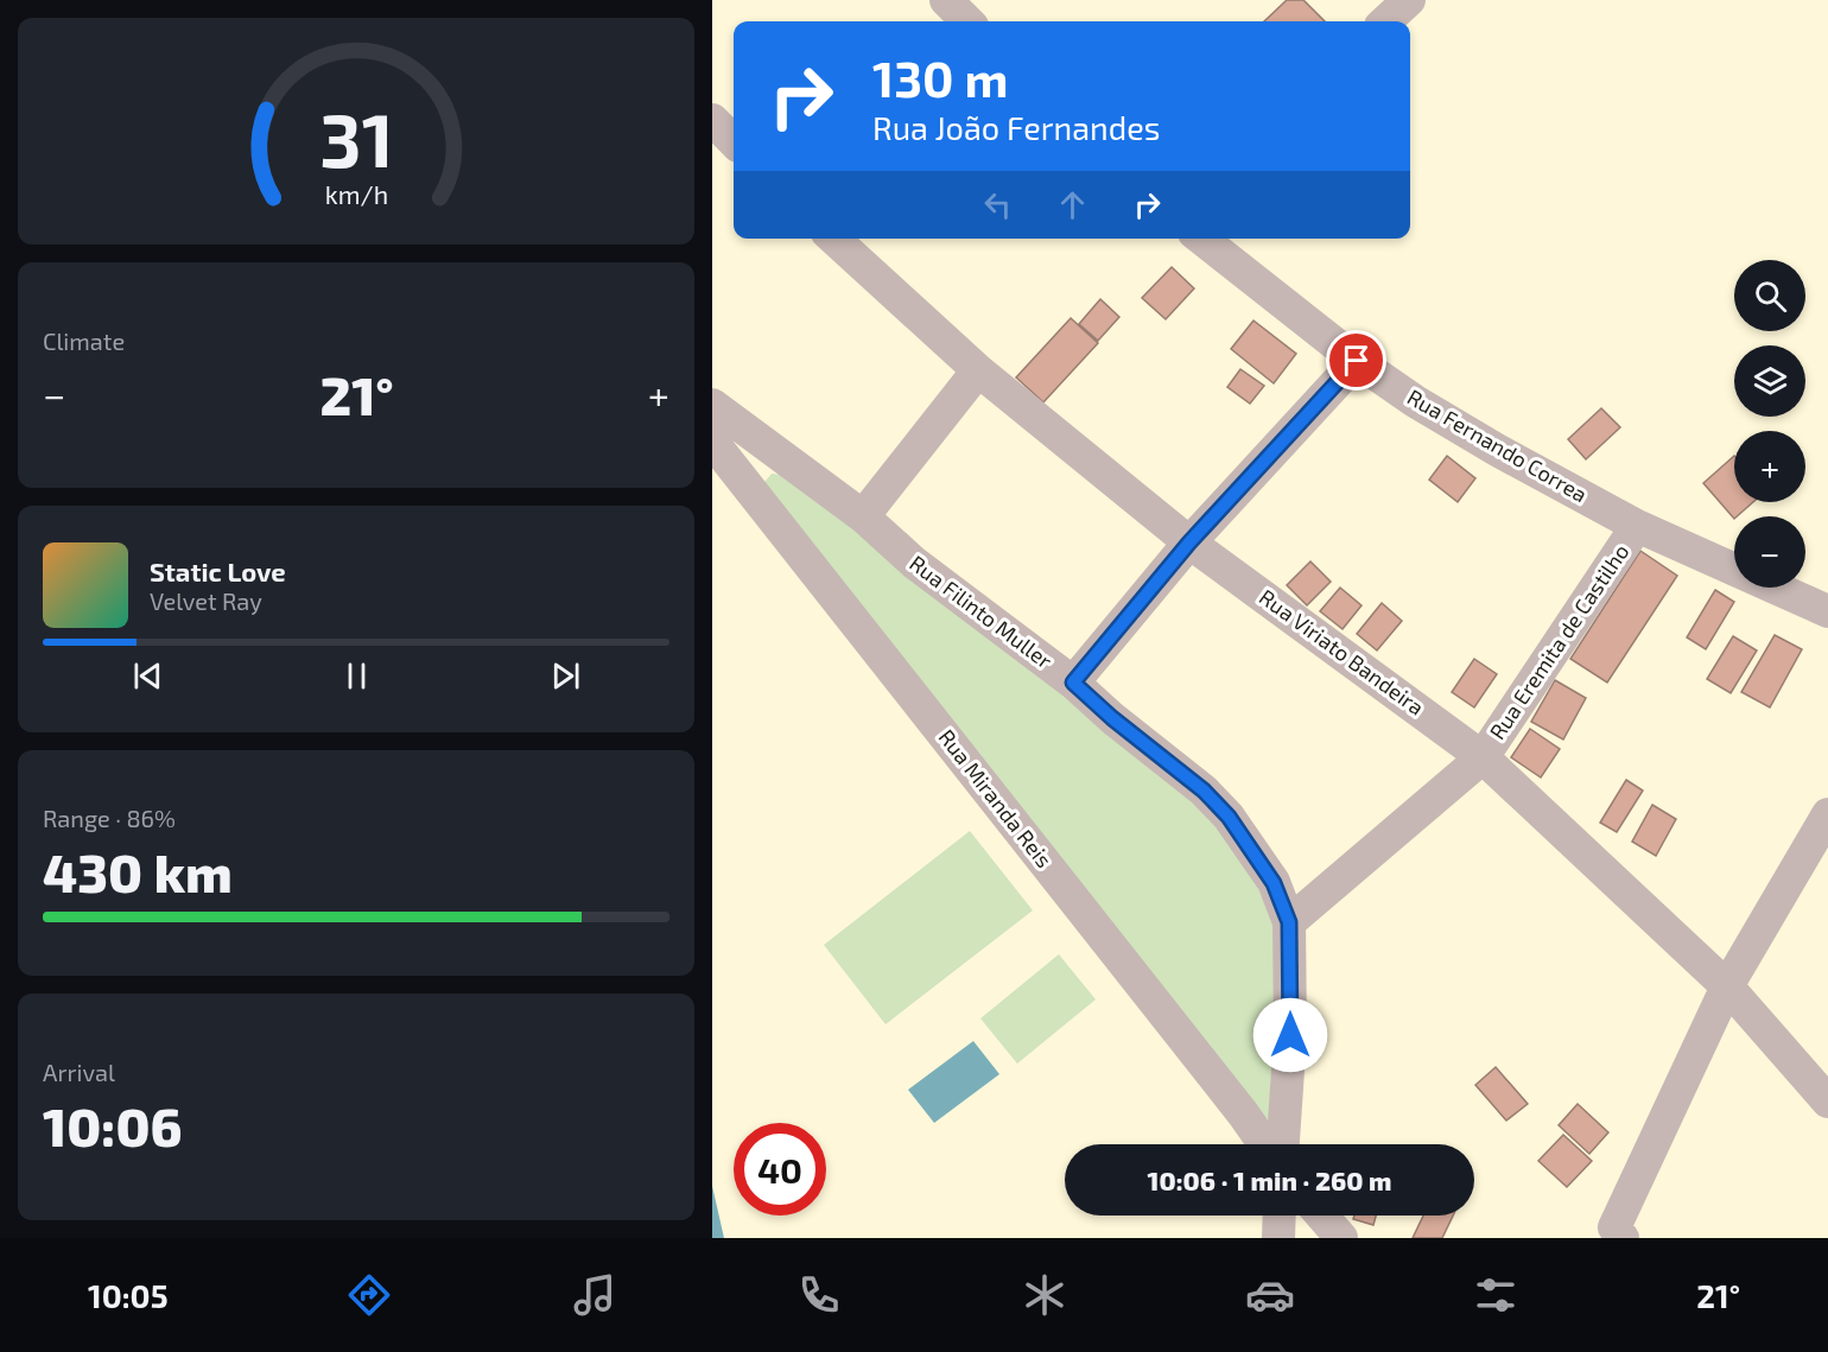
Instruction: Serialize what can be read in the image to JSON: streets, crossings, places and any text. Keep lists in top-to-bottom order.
{
  "streets": {
    "street": [
      "Rua Fernando Correa",
      "Rua Filinto Muller",
      "Rua Eremita de Castilho",
      "Rua Viriato Bandeira",
      "Rua Miranda Reis"
    ]
  },
  "crossings": [
    ["Rua Fernando Correa", "Rua Eremita de Castilho"],
    ["Rua Filinto Muller", "Rua Eremita de Castilho"],
    ["Rua Eremita de Castilho", "Rua Viriato Bandeira"]
  ],
  "page": {
    "turn": ["130 m", "Rua João Fernandes"],
    "map_buttons": ["+", "−"],
    "tile": [
      "Climate",
      ["Range · 86%", "430 km"],
      ["Arrival", "10:06"]
    ],
    "heat": ["−", "21°", "+"],
    "song": ["Static Love", "Velvet Ray"],
    "limit": "40",
    "trip": "10:06 · 1 min · 260 m",
    "tabs": ["10:05", "21°"],
    "gauge": ["31", "km/h"]
  }
}
